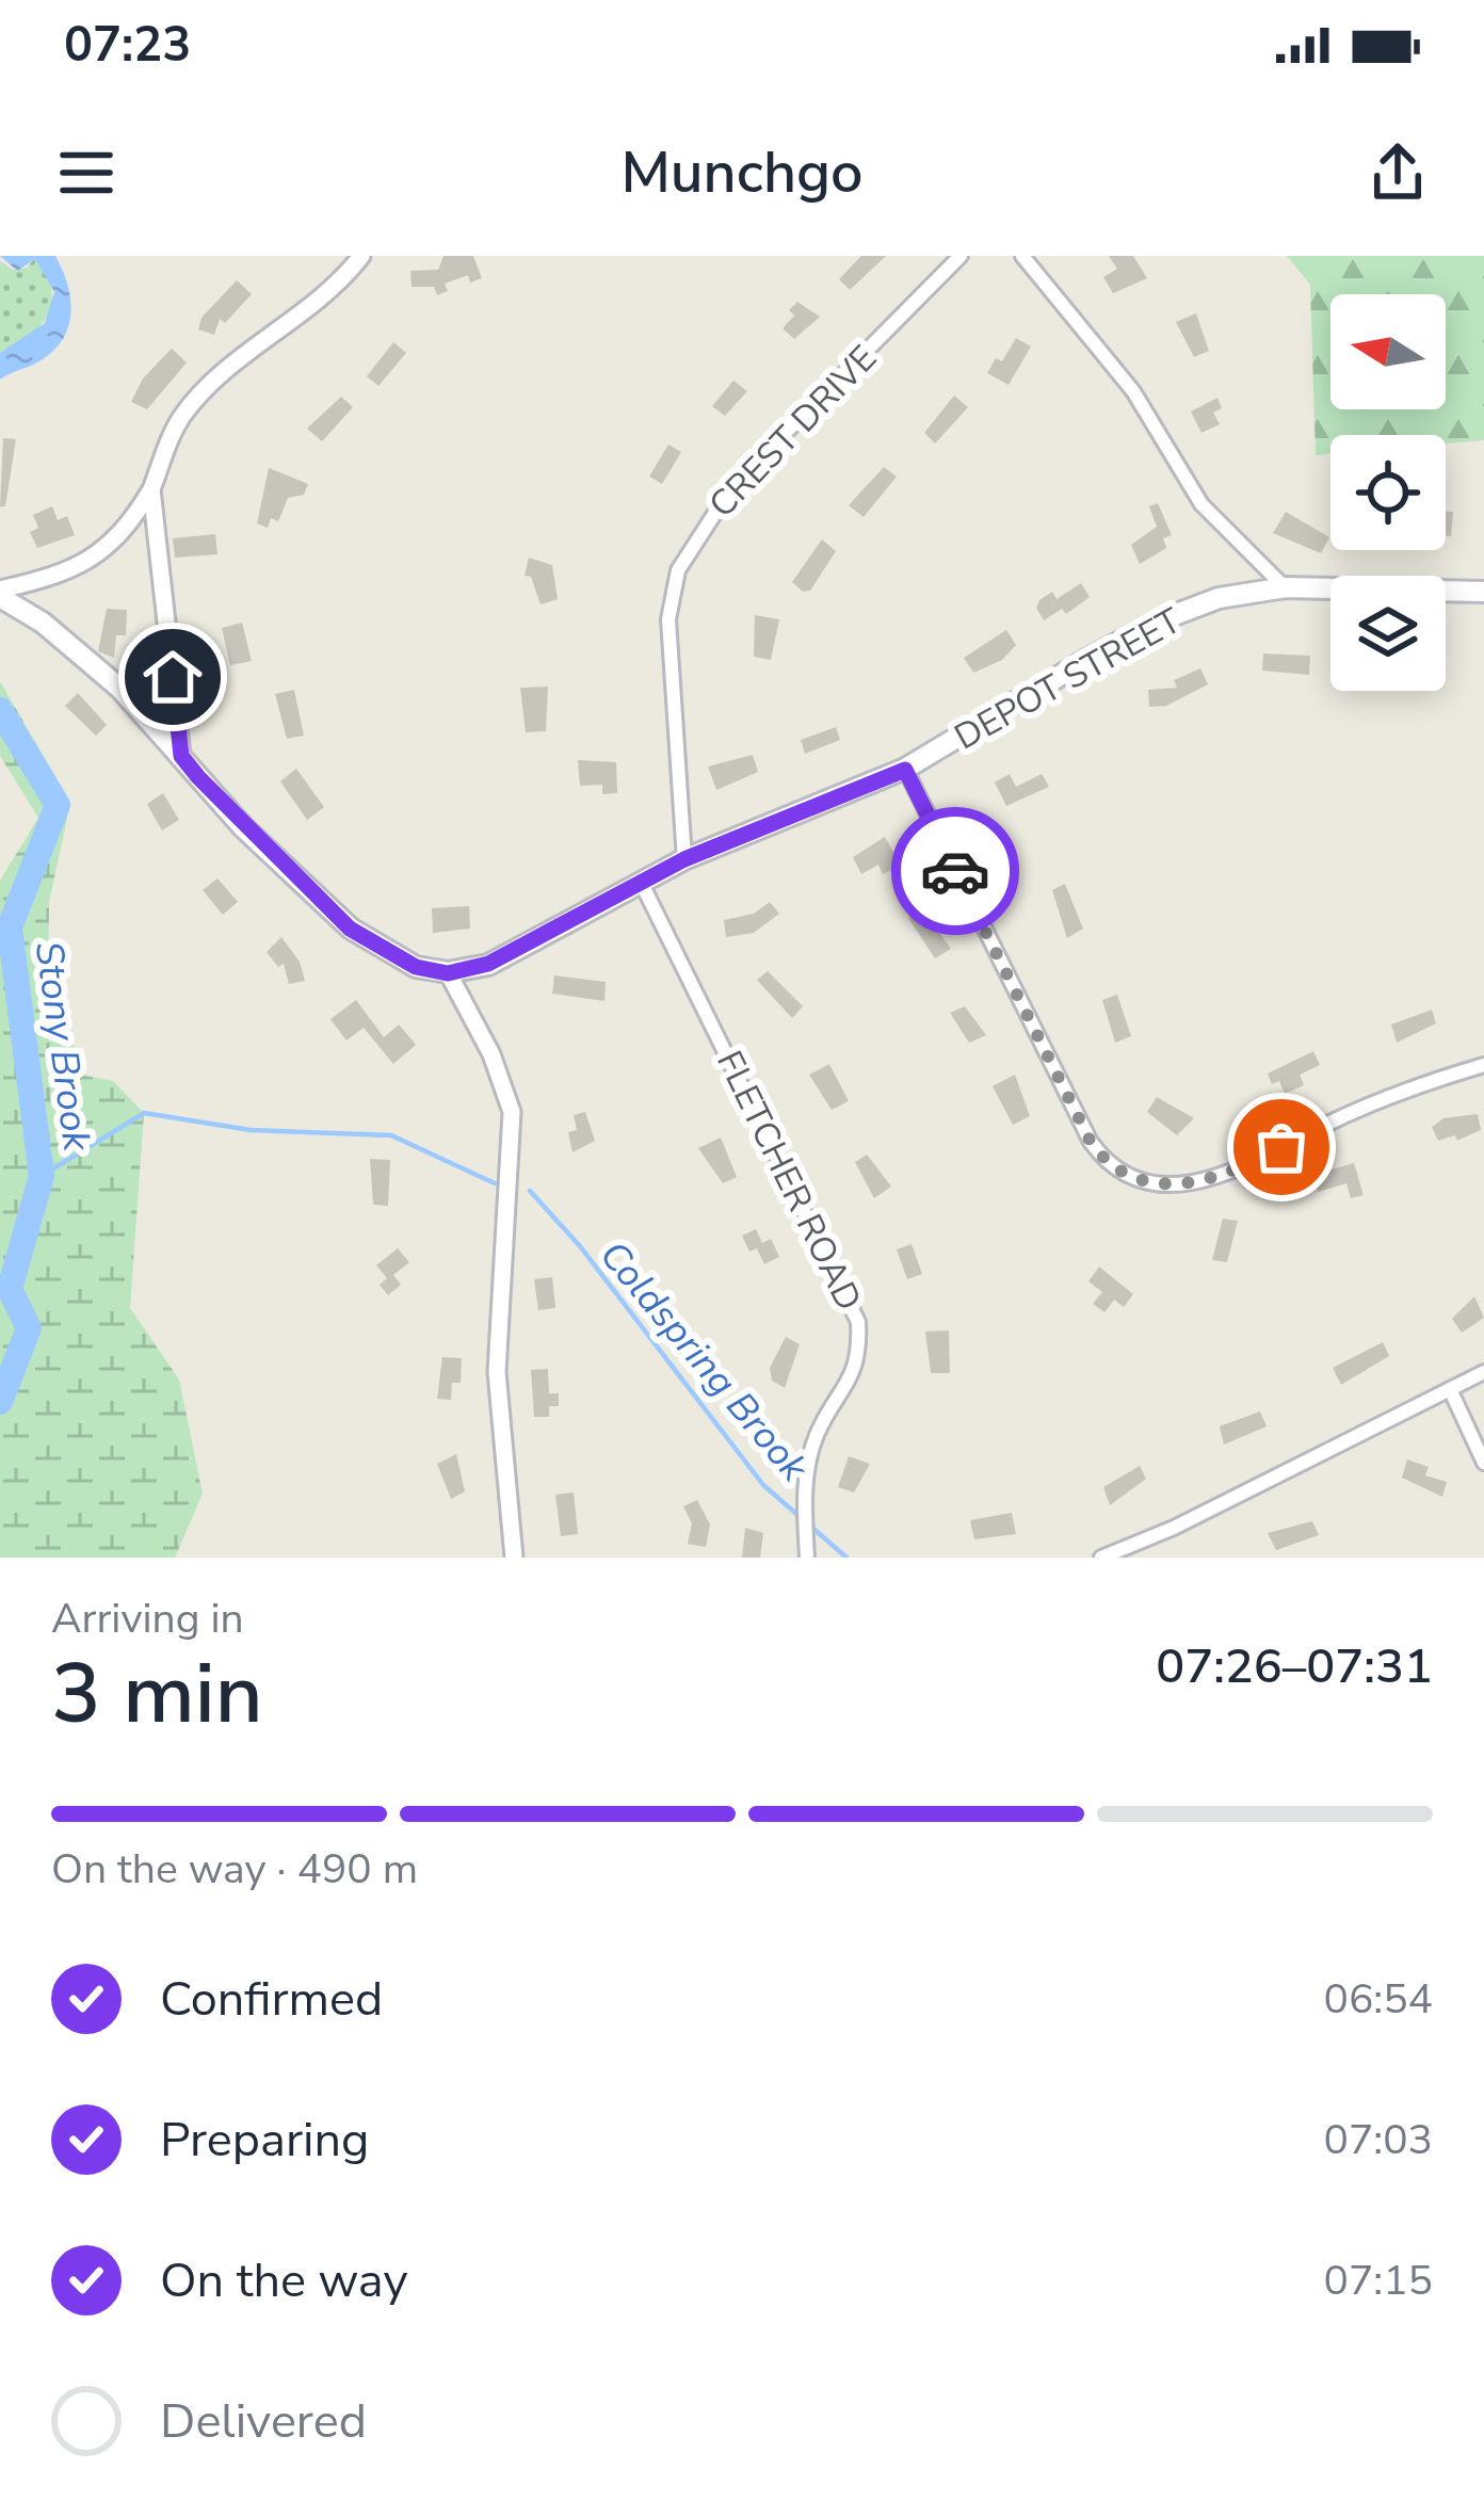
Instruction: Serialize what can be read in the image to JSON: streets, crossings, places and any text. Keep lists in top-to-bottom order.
{
  "streets": {
    "main road": ["DEPOT STREET"],
    "street": ["CREST DRIVE", "FLETCHER ROAD"]
  },
  "crossings": [
    ["CREST DRIVE", "DEPOT STREET"],
    ["DEPOT STREET", "FLETCHER ROAD"]
  ],
  "water": ["Stony Brook", "Coldspring Brook"],
  "north": "left",
  "page": {
    "status": "07:23",
    "header": "Munchgo",
    "heading": ["3 min", "Arriving in", "07:26–07:31"],
    "bar": "On the way · 490 m",
    "list": [
      ["Confirmed", "06:54"],
      ["Preparing", "07:03"],
      ["On the way", "07:15"],
      "Delivered"
    ]
  }
}
